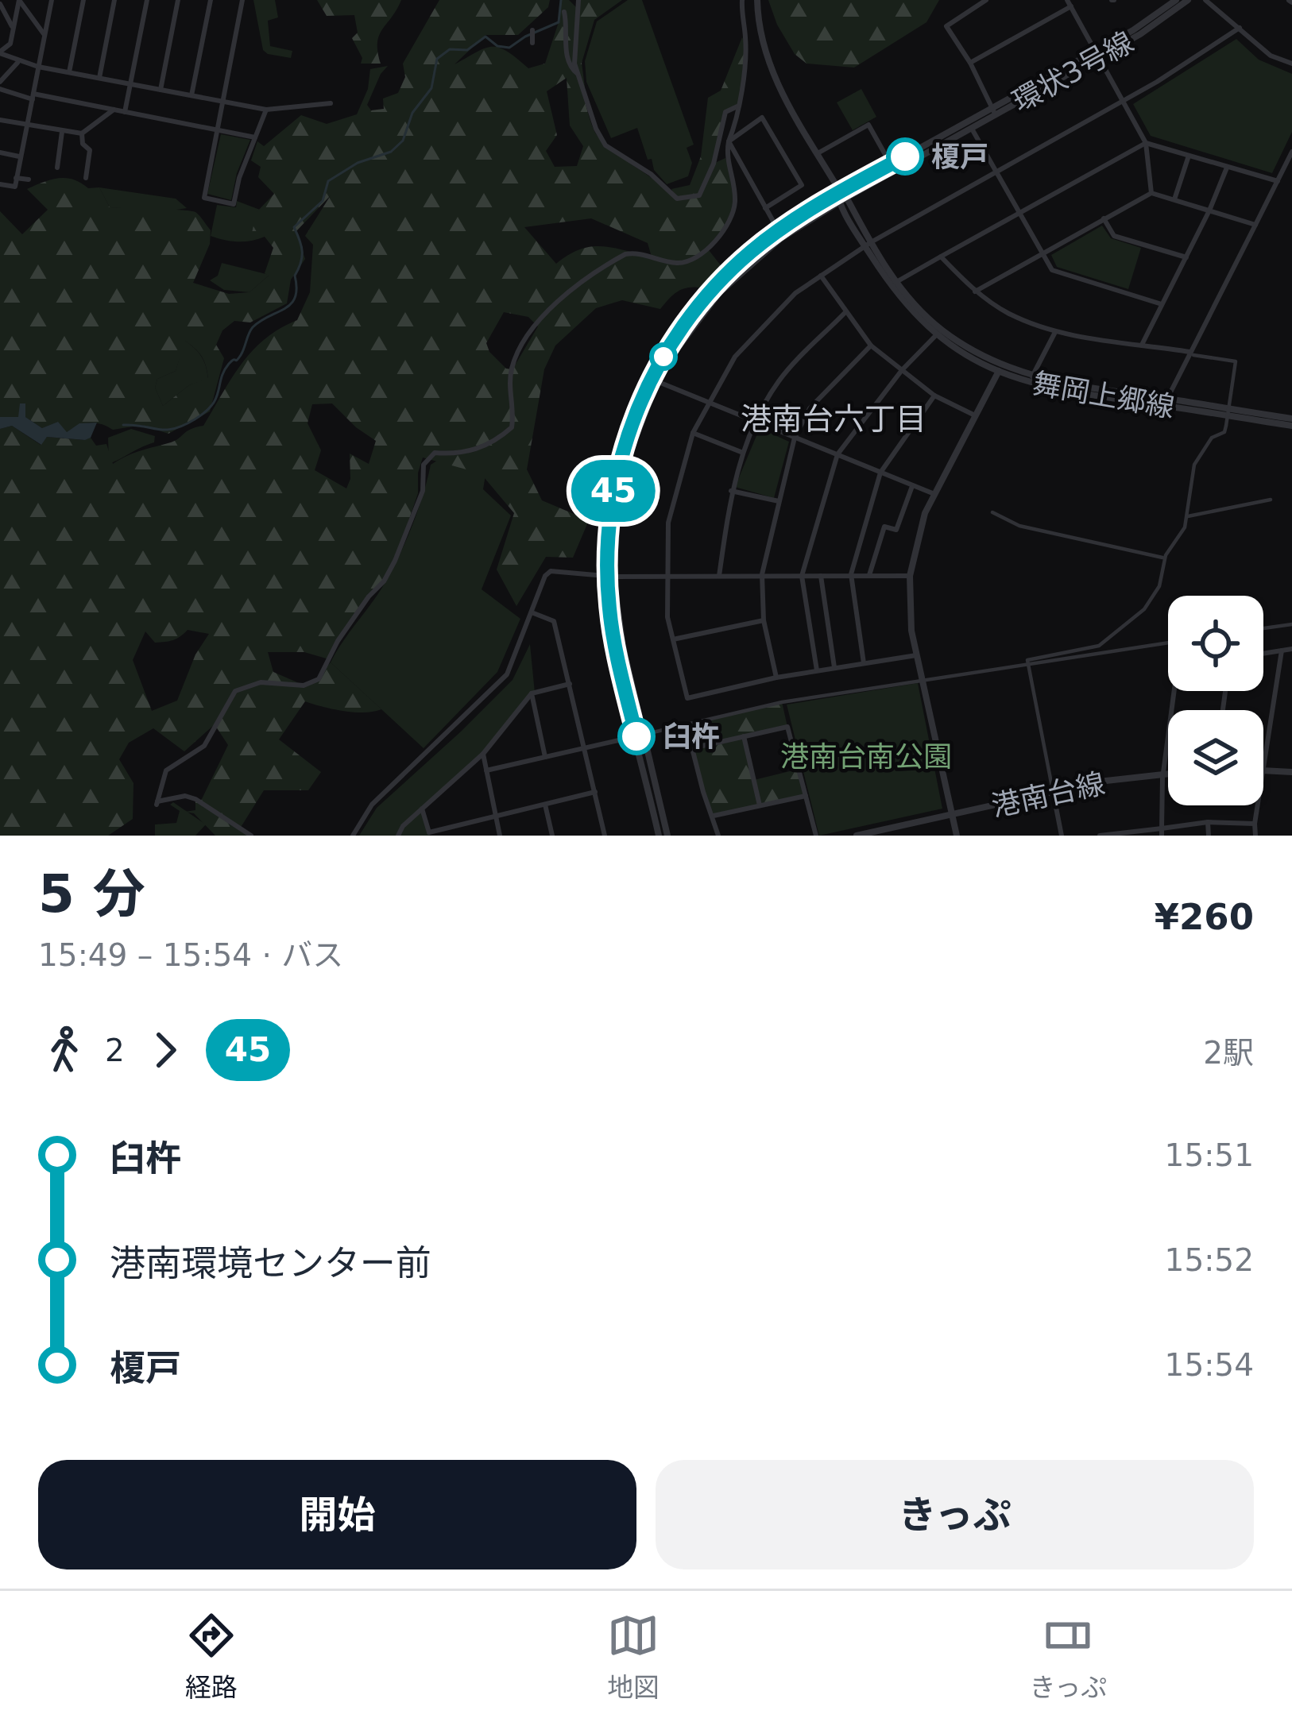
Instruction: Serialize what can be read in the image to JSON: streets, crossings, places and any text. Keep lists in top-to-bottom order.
{
  "streets": {
    "street": ["環状3号線", "舞岡上郷線", "港南台線"]
  },
  "crossings": [
    ["環状3号線", "舞岡上郷線"]
  ],
  "districts": ["港南台六丁目"],
  "parks": ["港南台南公園"],
  "places": ["榎戸", "臼杵"],
  "lines": ["bus line 45"],
  "page": {
    "on_map": "45",
    "heading": ["5 分", "15:49 – 15:54 · バス", "¥260"],
    "legs": ["2", "45", "2駅"],
    "list": [
      {
        "name": "臼杵",
        "value": "15:51"
      },
      {
        "name": "港南環境センター前",
        "value": "15:52"
      },
      {
        "name": "榎戸",
        "value": "15:54"
      }
    ],
    "buttons": ["開始", "きっぷ"],
    "tabs": ["経路", "地図", "きっぷ"]
  }
}
